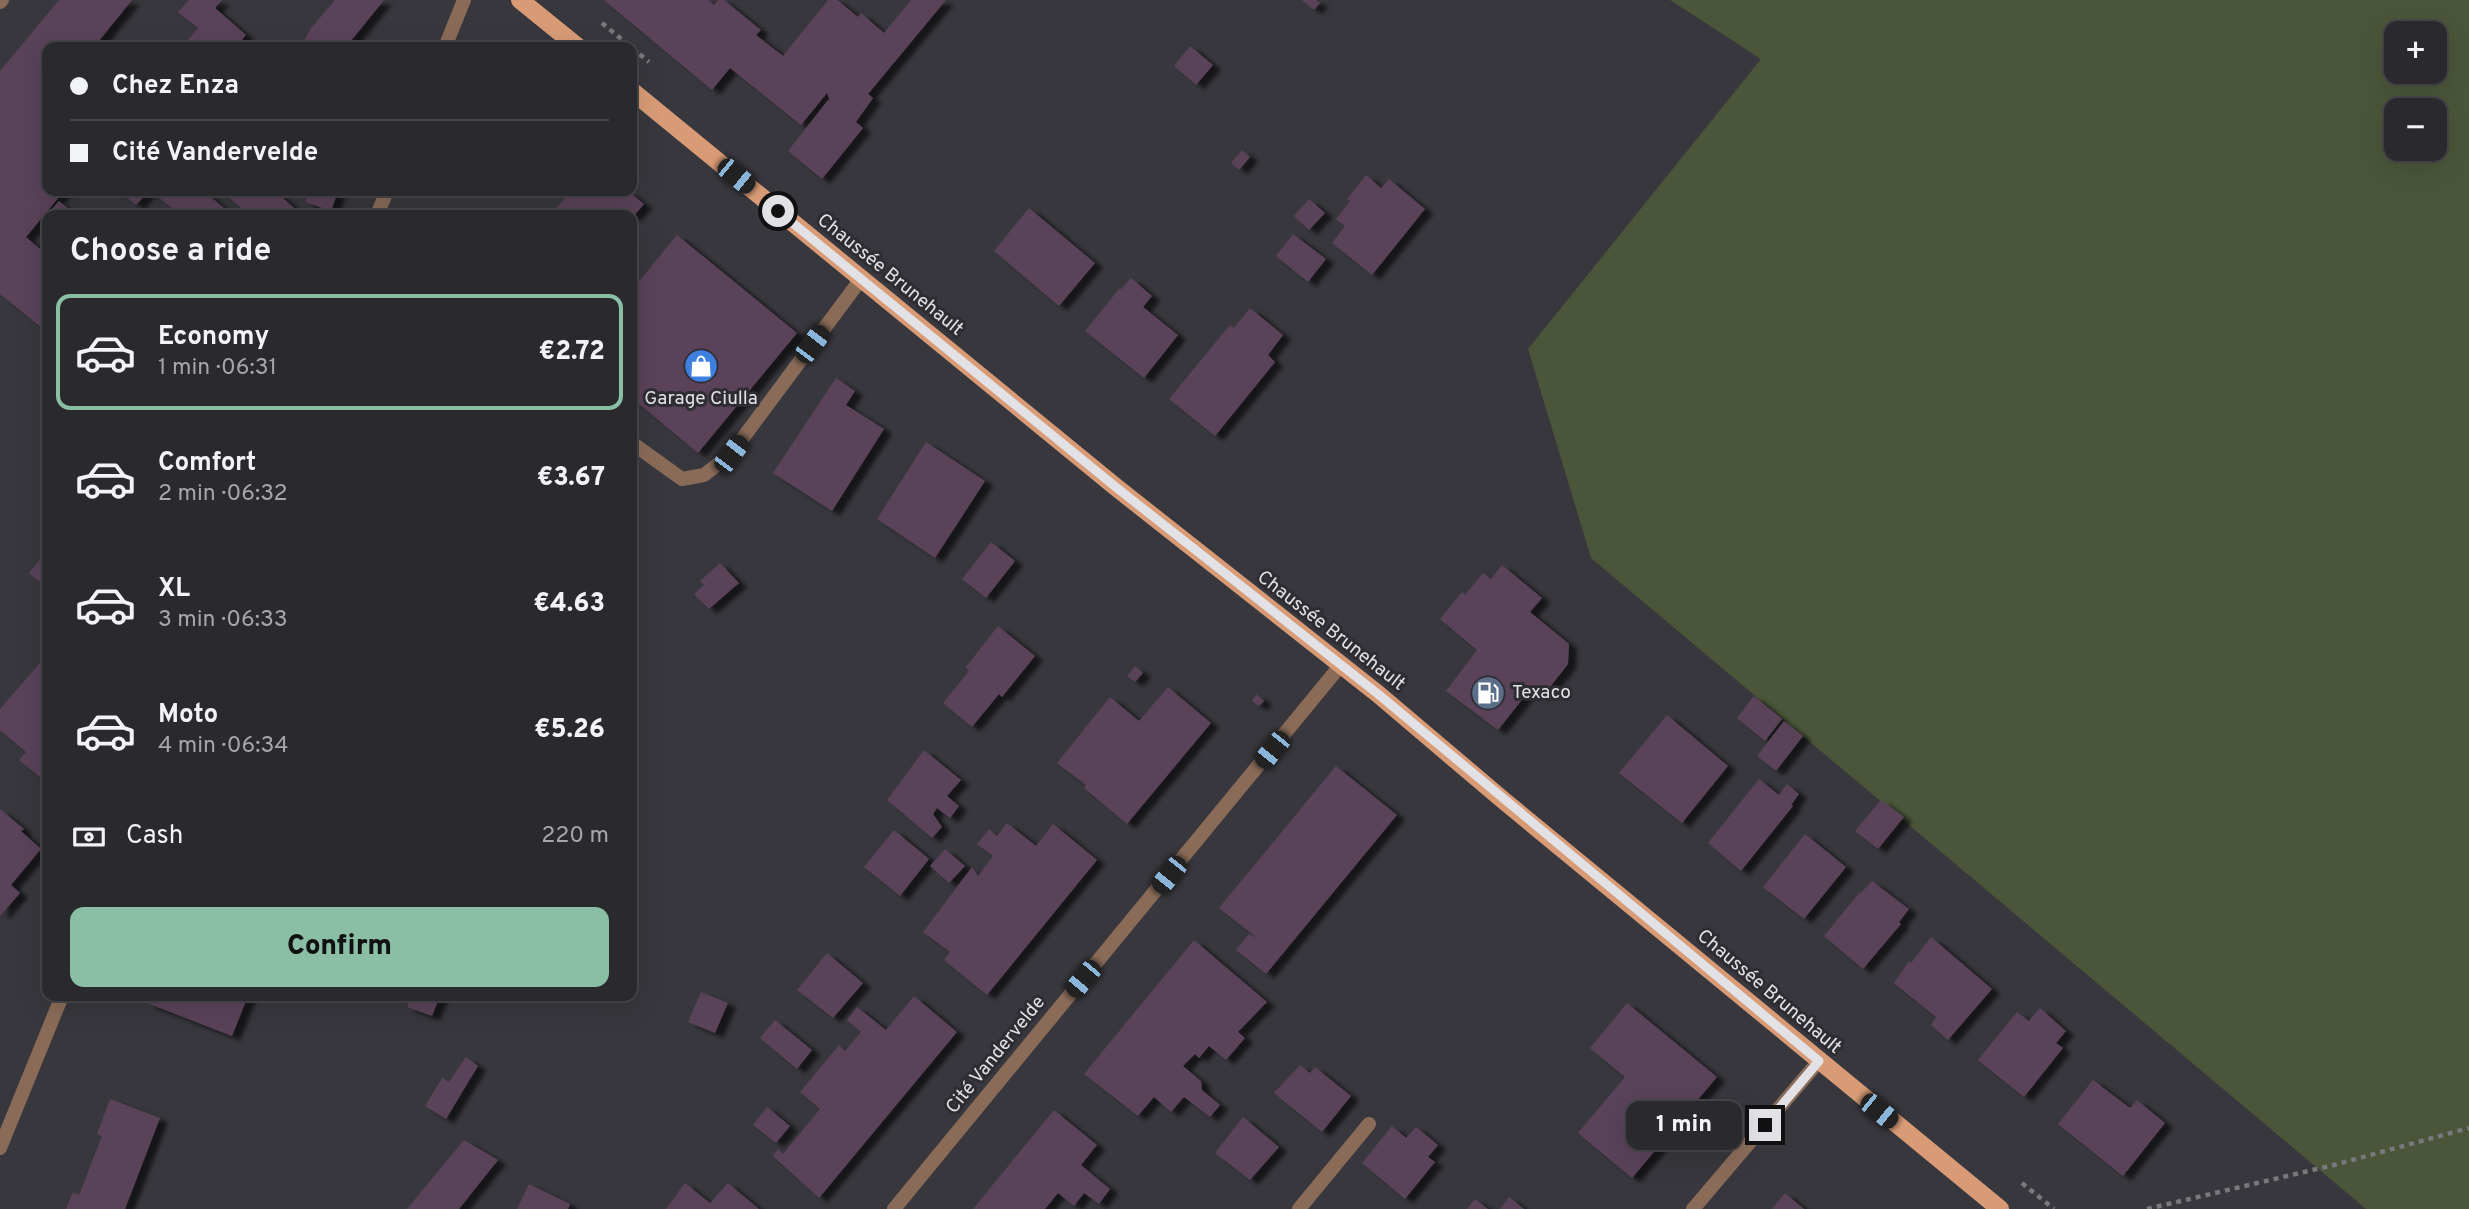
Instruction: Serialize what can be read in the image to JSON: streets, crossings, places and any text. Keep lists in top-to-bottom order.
{
  "streets": {
    "main road": ["Chaussée Brunehault"],
    "street": ["Cité Vandervelde"]
  },
  "crossings": [
    ["Chaussée Brunehault", "Cité Vandervelde"]
  ],
  "places": {
    "shop": ["Garage Ciulla"],
    "fuel station": ["Texaco"]
  },
  "page": {
    "map_buttons": ["+", "−"],
    "banner": ["Chez Enza", "Cité Vandervelde"],
    "heading": "Choose a ride",
    "list": [
      {
        "name": "Economy",
        "note": "1 min · 06:31",
        "value": "€2.72"
      },
      {
        "name": "Comfort",
        "note": "2 min · 06:32",
        "value": "€3.67"
      },
      {
        "name": "XL",
        "note": "3 min · 06:33",
        "value": "€4.63"
      },
      {
        "name": "Moto",
        "note": "4 min · 06:34",
        "value": "€5.26"
      }
    ],
    "pay": ["Cash", "220 m"],
    "buttons": "Confirm",
    "bubble": "1 min"
  }
}
